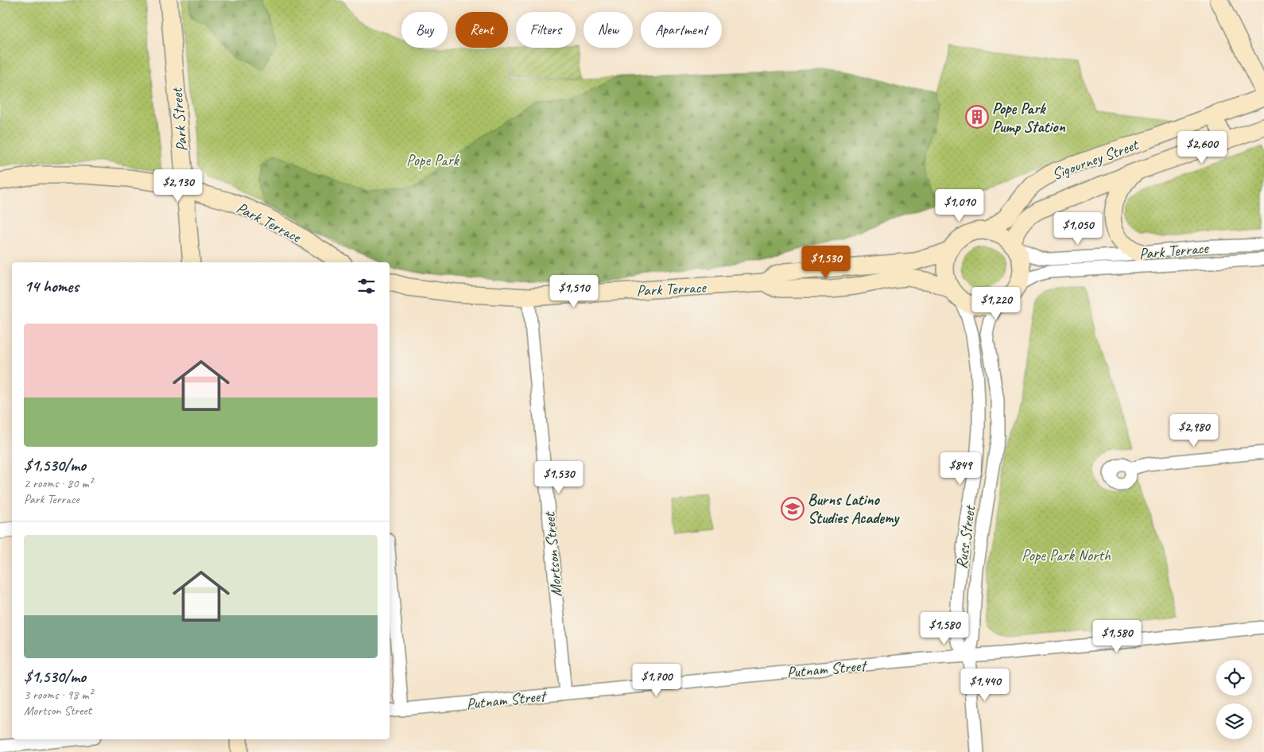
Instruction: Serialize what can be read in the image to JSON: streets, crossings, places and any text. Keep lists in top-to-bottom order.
{
  "streets": {
    "main road": ["Park Street", "Sigourney Street", "Park Terrace"],
    "street": ["Russ Street", "Mortson Street", "Putnam Street"]
  },
  "crossings": [
    ["Park Street", "Park Terrace"],
    ["Sigourney Street", "Park Terrace"],
    ["Sigourney Street", "Russ Street"],
    ["Park Terrace", "Russ Street"],
    ["Park Terrace", "Mortson Street"],
    ["Russ Street", "Putnam Street"],
    ["Mortson Street", "Putnam Street"]
  ],
  "parks": ["Pope Park", "Pope Park North"],
  "places": {
    "building": ["Pope Park Pump Station"],
    "school or university": ["Burns Latino Studies Academy"]
  },
  "page": {
    "chip": [
      "Buy",
      "Rent",
      "Filters",
      "New",
      "Apartment"
    ],
    "price": [
      "$2,600",
      "$2,130",
      "$1,010",
      "$1,050",
      "$1,530",
      "$1,510",
      "$1,220",
      "$2,980",
      "$849",
      "$1,530",
      "$1,580",
      "$1,580",
      "$1,700",
      "$1,440"
    ],
    "heading": "14 homes",
    "list": [
      {
        "name": "$1,530/mo",
        "note": "2 rooms · 80 m² · Park Terrace"
      },
      {
        "name": "$1,530/mo",
        "note": "3 rooms · 98 m² · Mortson Street"
      }
    ]
  }
}
